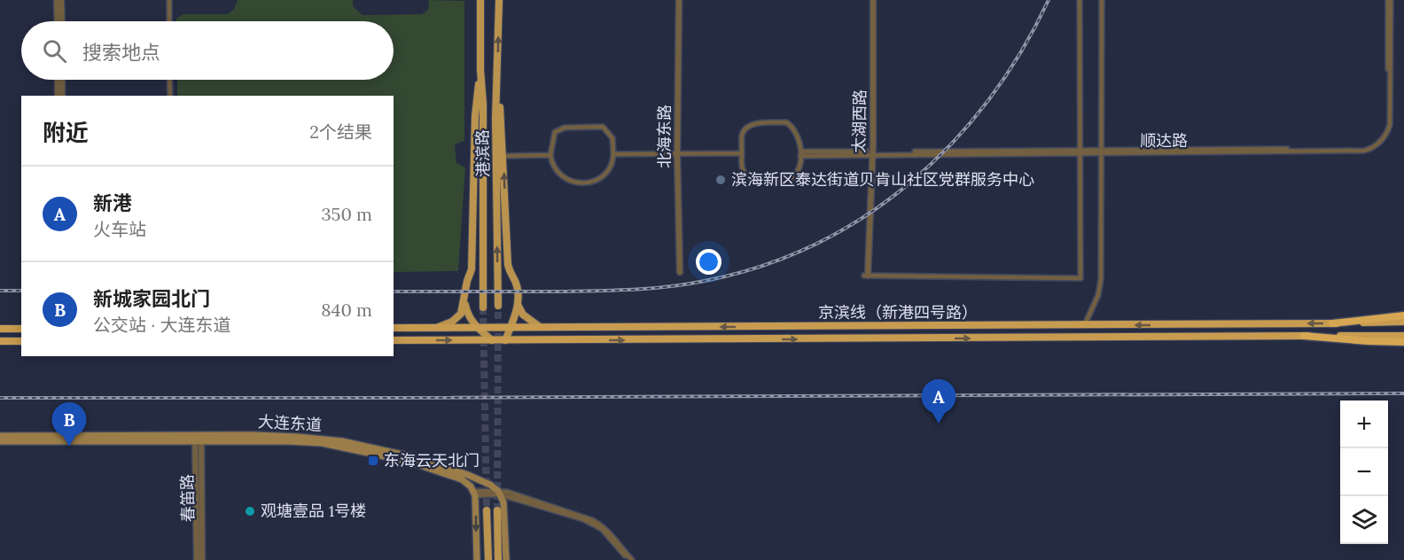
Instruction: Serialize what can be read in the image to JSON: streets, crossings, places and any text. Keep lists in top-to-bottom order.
{
  "streets": {
    "highway": ["京滨线（新港四号路）"],
    "main road": ["港滨路", "大连东道"],
    "street": [
      "太湖西路",
      "北海东路",
      "顺达路",
      "春笛路"
    ]
  },
  "crossings": [
    ["太湖西路", "顺达路"],
    ["大连东道", "春笛路"]
  ],
  "places": {
    "other": ["滨海新区泰达街道贝肯山社区党群服务中心", "观塘壹品 1号楼"],
    "transit": ["东海云天北门"]
  },
  "page": {
    "search": "搜索地点",
    "heading": ["附近", "2个结果"],
    "list": [
      {
        "mark": "A",
        "name": "新港",
        "note": "火车站",
        "value": "350 m"
      },
      {
        "mark": "B",
        "name": "新城家园北门",
        "note": "公交站 · 大连东道",
        "value": "840 m"
      }
    ],
    "pins": ["A", "B"],
    "map_buttons": ["+", "−"]
  }
}
